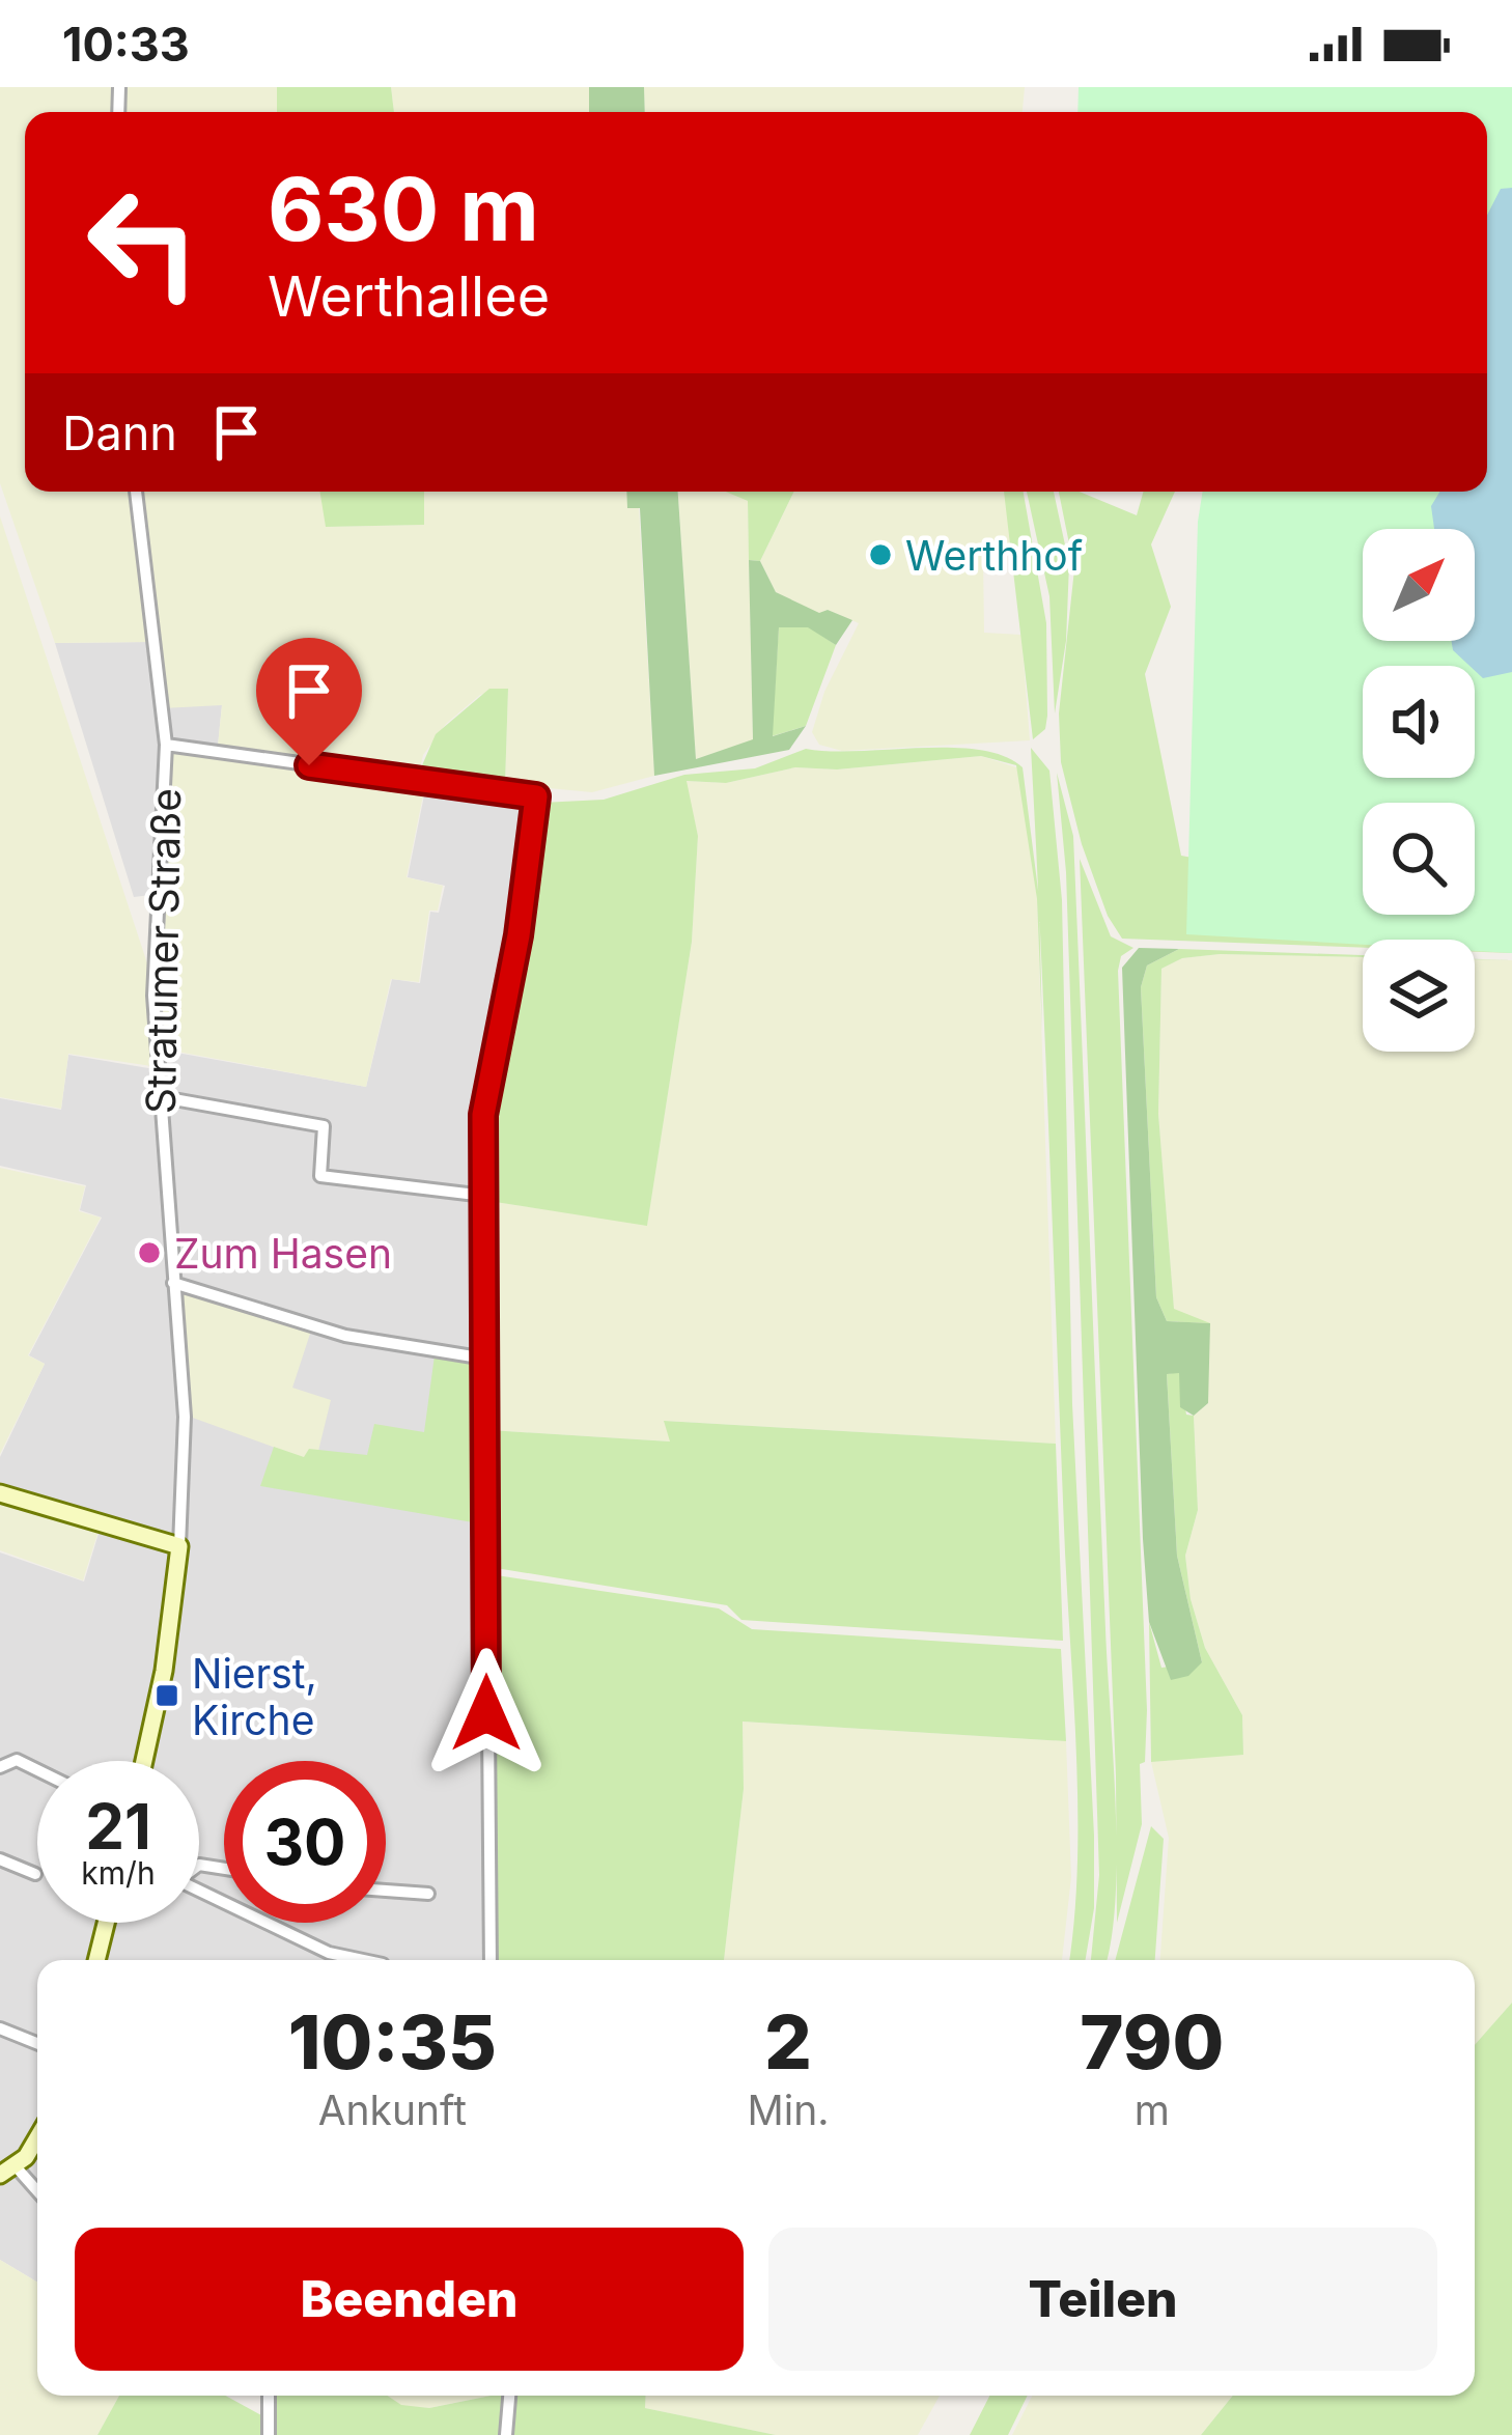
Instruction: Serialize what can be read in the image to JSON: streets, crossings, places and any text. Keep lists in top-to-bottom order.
{
  "streets": {
    "street": ["Stratumer Straße"]
  },
  "places": {
    "other": ["Werthhof", "Zum Hasen"],
    "transit": ["Nierst, Kirche"]
  },
  "north": "top right",
  "page": {
    "status": "10:33",
    "turn": ["630 m", "Werthallee"],
    "then": "Dann",
    "speed": "21 km/h",
    "limit": "30",
    "eta": [
      "10:35",
      "Ankunft",
      "2",
      "Min.",
      "790",
      "m"
    ],
    "buttons": ["Beenden", "Teilen"]
  }
}
